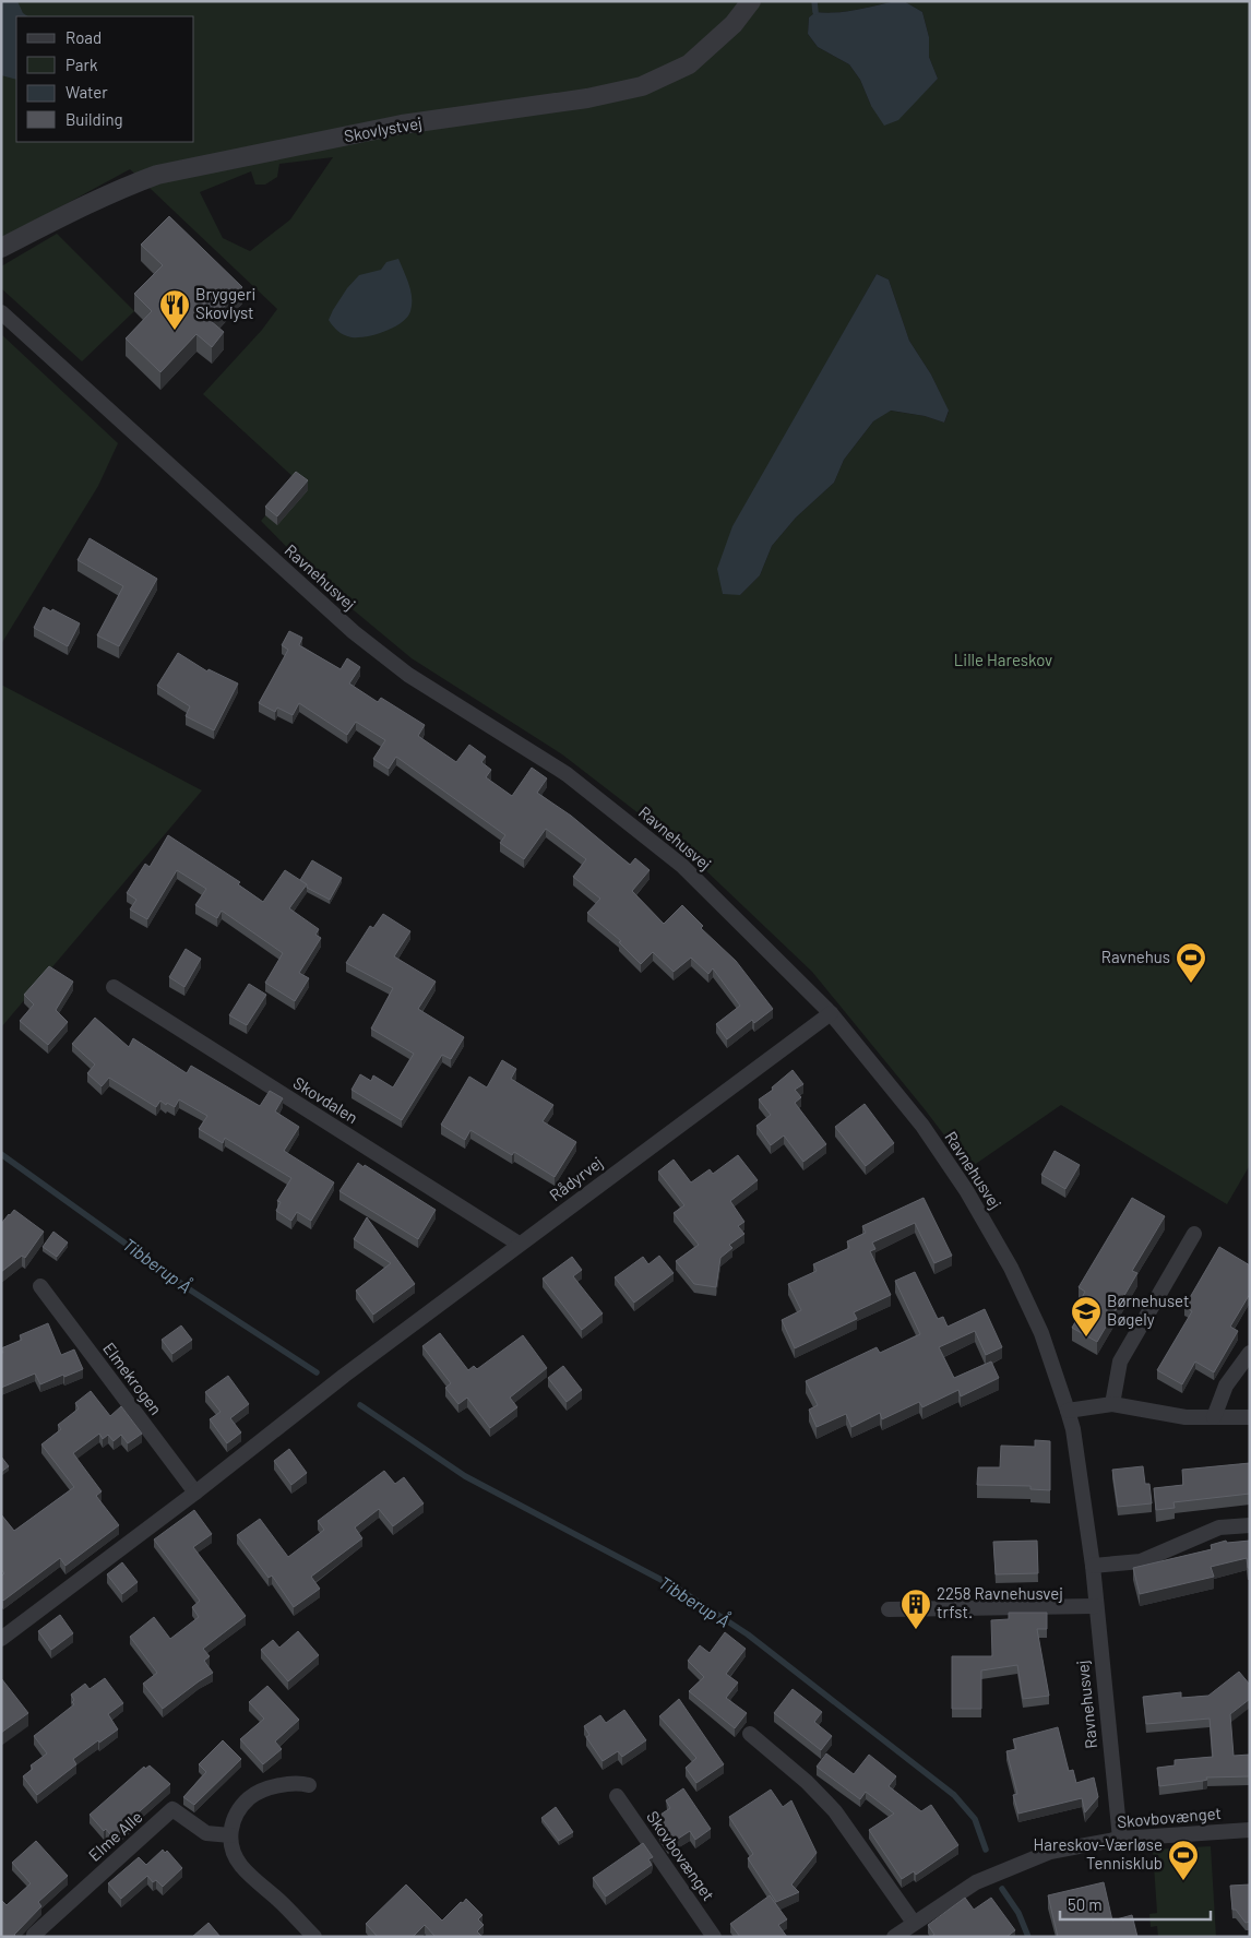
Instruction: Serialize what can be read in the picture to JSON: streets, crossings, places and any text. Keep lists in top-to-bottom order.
{
  "streets": {
    "street": [
      "Skovlystvej",
      "Ravnehusvej",
      "Skovdalen",
      "Rådyrvej",
      "Elmekrogen",
      "Skovbovænget",
      "Elme Alle"
    ]
  },
  "crossings": [
    ["Ravnehusvej", "Rådyrvej"],
    ["Ravnehusvej", "Skovbovænget"],
    ["Skovdalen", "Rådyrvej"],
    ["Rådyrvej", "Elmekrogen"]
  ],
  "water": ["Tibberup Å"],
  "parks": ["Lille Hareskov"],
  "places": {
    "restaurant": ["Bryggeri Skovlyst"],
    "sports": ["Ravnehus", "Hareskov-Værløse Tennisklub"],
    "school or university": ["Børnehuset Bøgely"],
    "building": ["2258 Ravnehusvej trfst."]
  },
  "legend": [
    "Road",
    "Park",
    "Water",
    "Building"
  ],
  "scale_bar": "50 m"
}
